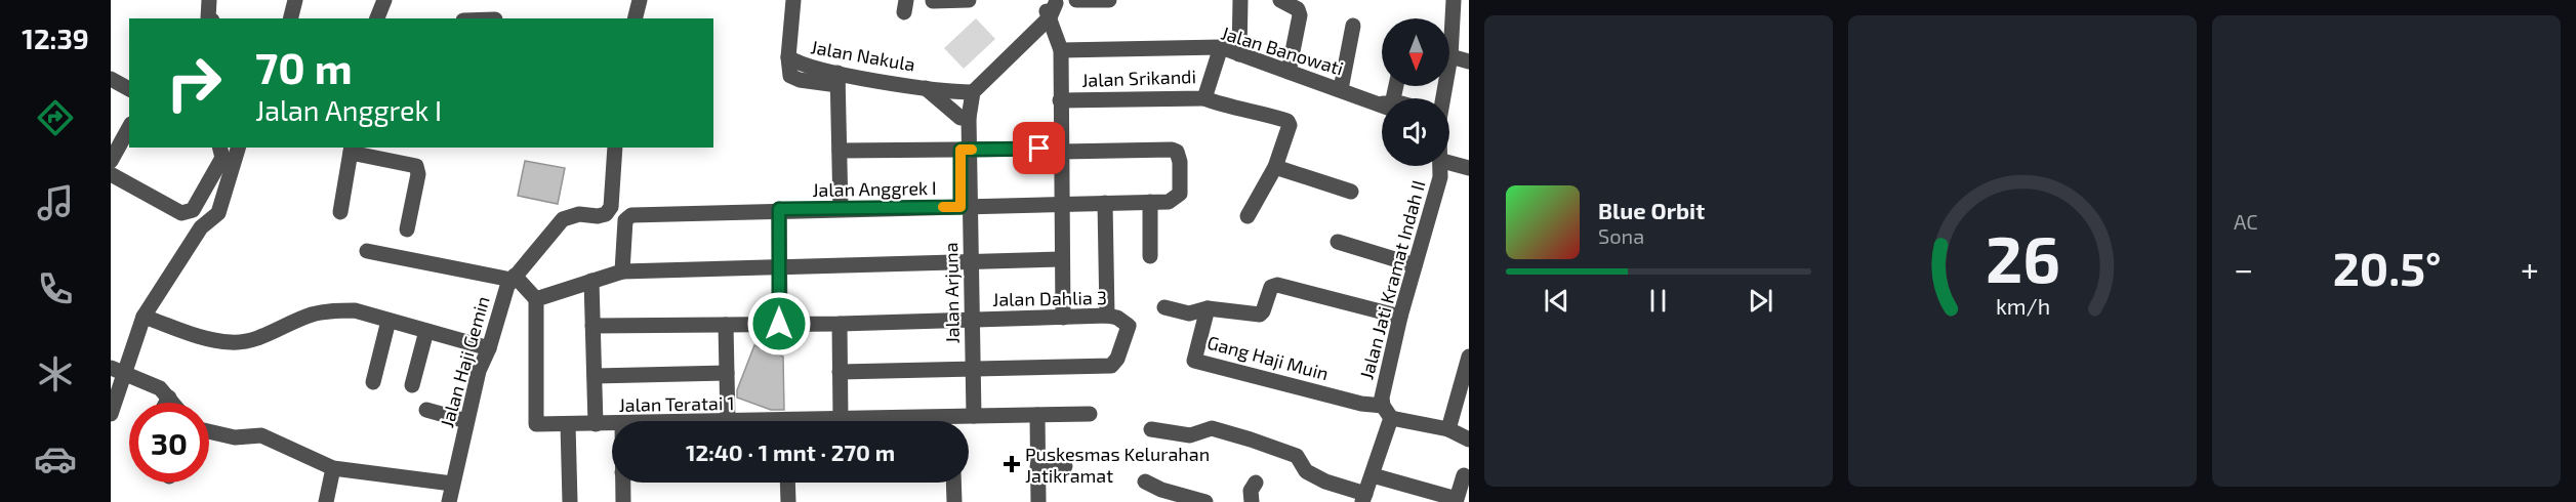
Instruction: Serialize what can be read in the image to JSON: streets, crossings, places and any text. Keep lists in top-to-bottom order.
{
  "streets": {
    "street": [
      "Jalan Banowati",
      "Jalan Nakula",
      "Jalan Srikandi",
      "Jalan Anggrek I",
      "Jalan Jati Kramat Indah II",
      "Jalan Arjuna",
      "Jalan Dahlia 3",
      "Gang Haji Muin",
      "Jalan Haji Gemin",
      "Jalan Teratai 1"
    ]
  },
  "crossings": [
    ["Jalan Banowati", "Jalan Srikandi"],
    ["Jalan Nakula", "Jalan Arjuna"],
    ["Jalan Anggrek I", "Jalan Arjuna"],
    ["Jalan Jati Kramat Indah II", "Gang Haji Muin"],
    ["Jalan Arjuna", "Jalan Dahlia 3"],
    ["Jalan Arjuna", "Jalan Teratai 1"]
  ],
  "places": {
    "health": ["Puskesmas Kelurahan Jatikramat"]
  },
  "north": "bottom",
  "page": {
    "tabs": "12:39",
    "tile": "AC",
    "turn": ["70 m", "Jalan Anggrek I"],
    "song": ["Blue Orbit", "Sona"],
    "heat": ["−", "20.5°", "+"],
    "limit": "30",
    "trip": "12:40 · 1 mnt · 270 m",
    "gauge": ["26", "km/h"]
  }
}
